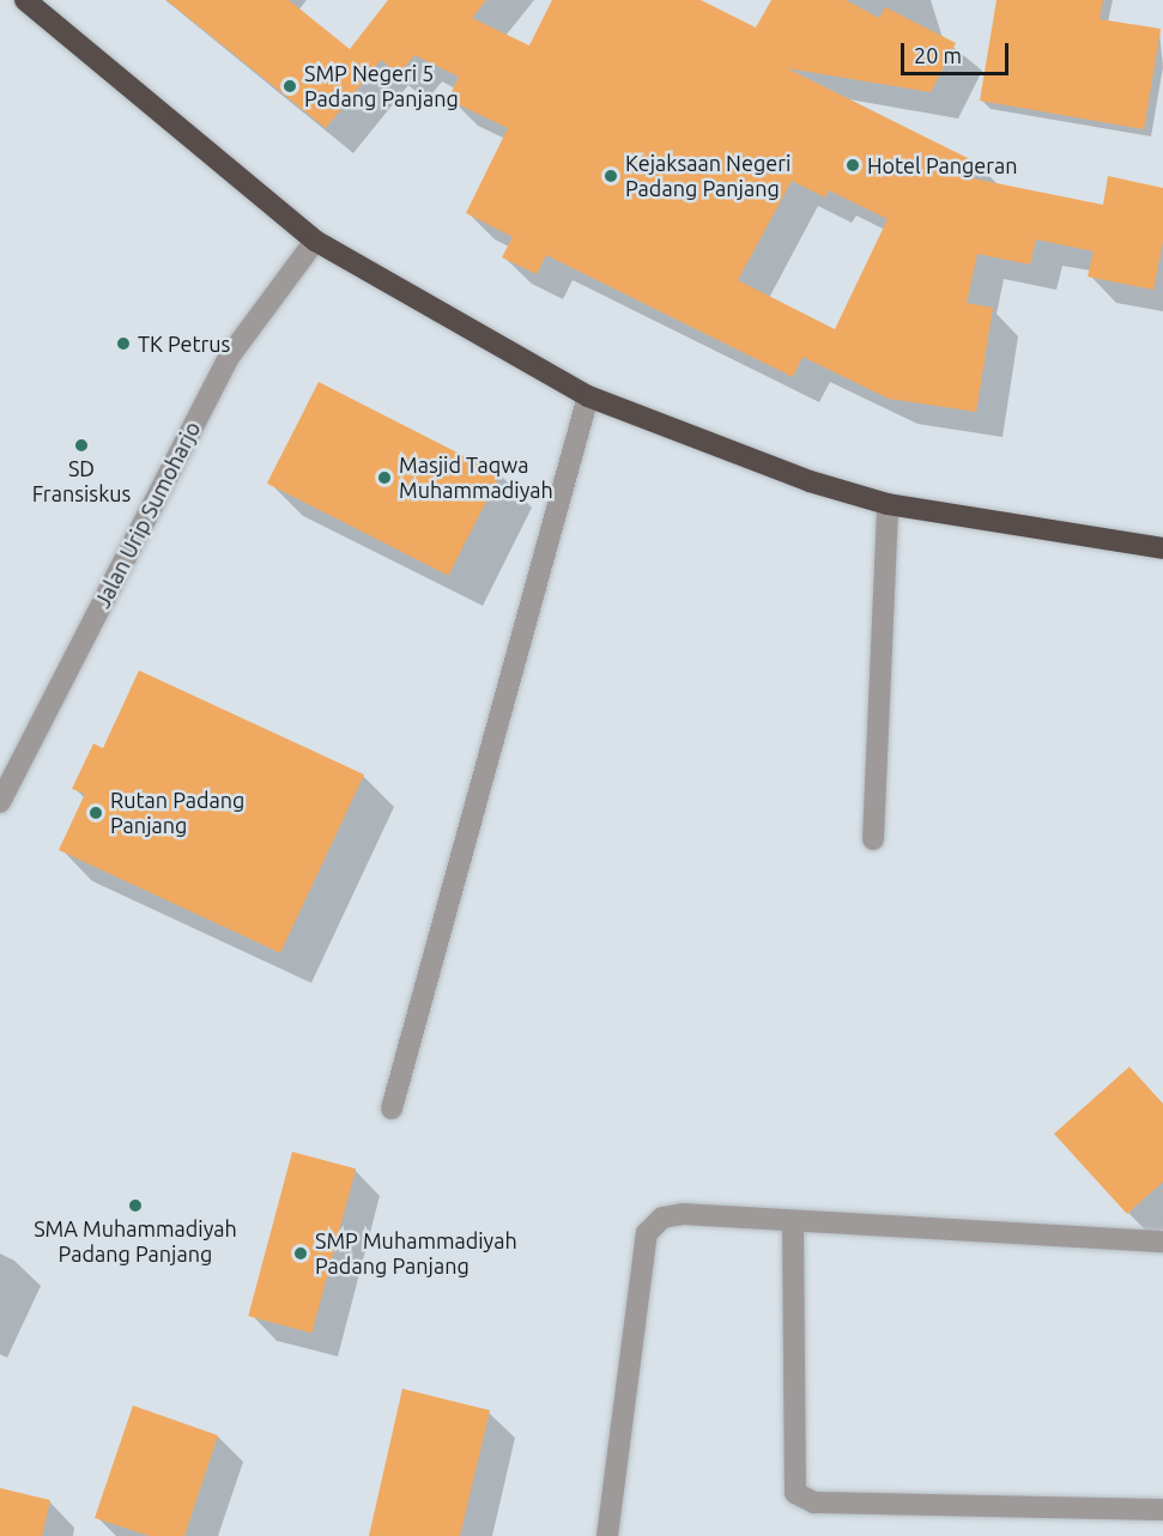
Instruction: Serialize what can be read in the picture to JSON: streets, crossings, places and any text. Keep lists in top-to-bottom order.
{
  "streets": {
    "street": ["Jalan Urip Sumoharjo"]
  },
  "places": [
    "SMP Negeri 5 Padang Panjang",
    "Hotel Pangeran",
    "Kejaksaan Negeri Padang Panjang",
    "TK Petrus",
    "SD Fransiskus",
    "Masjid Taqwa Muhammadiyah",
    "Rutan Padang Panjang",
    "SMA Muhammadiyah Padang Panjang",
    "SMP Muhammadiyah Padang Panjang"
  ],
  "scale_bar": "20 m"
}
